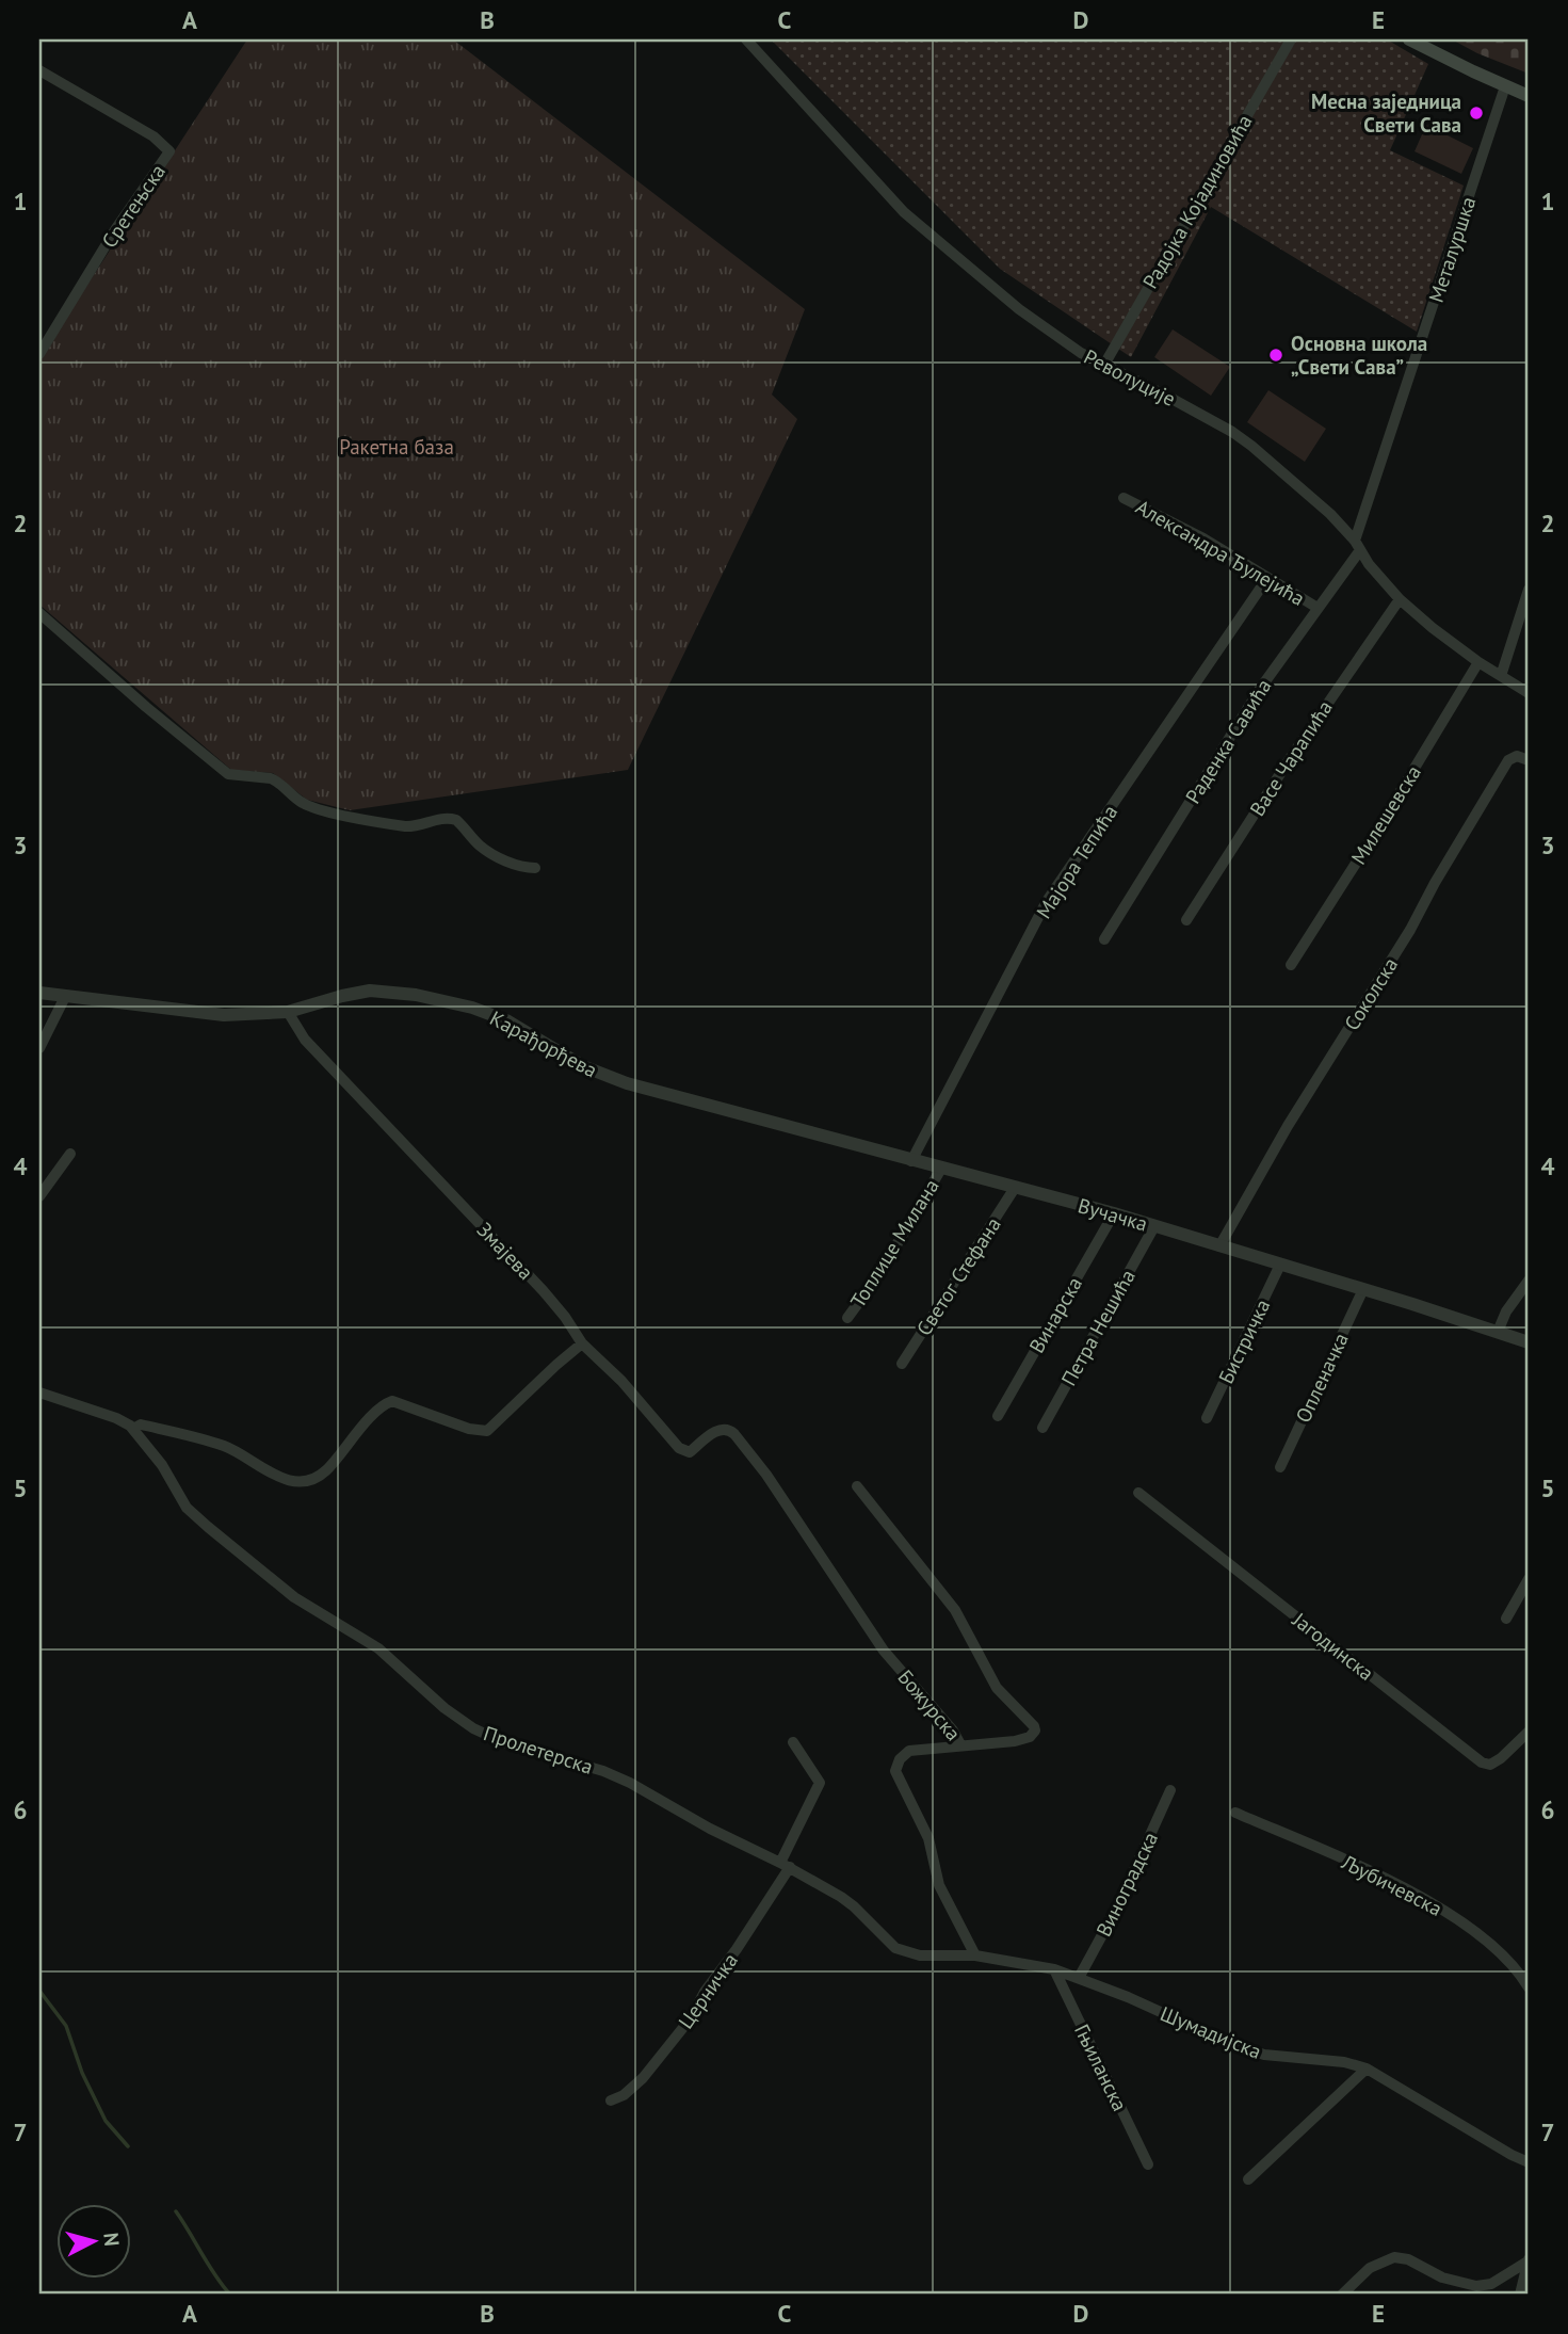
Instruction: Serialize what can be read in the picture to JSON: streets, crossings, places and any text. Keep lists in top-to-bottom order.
{
  "streets": {
    "street": [
      "Радојка Којадиновића",
      "Сретењска",
      "Металуршка",
      "Револуције",
      "Александра Ђулејића",
      "Раденка Савића",
      "Васе Чарапића",
      "Милешевска",
      "Мајора Тепића",
      "Соколска",
      "Карађорђева",
      "Вучачка",
      "Топлице Милана",
      "Змајева",
      "Светог Стефана",
      "Винарска",
      "Петра Нешића",
      "Бистричка",
      "Опленачка",
      "Јагодинска",
      "Божурска",
      "Пролетерска",
      "Виноградска",
      "Љубичевска",
      "Церничка",
      "Шумадијска",
      "Гњиланска"
    ]
  },
  "crossings": [
    ["Радојка Којадиновића", "Револуције"],
    ["Металуршка", "Револуције"],
    ["Металуршка", "Раденка Савића"],
    ["Револуције", "Раденка Савића"],
    ["Револуције", "Васе Чарапића"],
    ["Револуције", "Милешевска"],
    ["Александра Ђулејића", "Раденка Савића"],
    ["Александра Ђулејића", "Мајора Тепића"],
    ["Мајора Тепића", "Вучачка"],
    ["Соколска", "Вучачка"],
    ["Карађорђева", "Вучачка"],
    ["Карађорђева", "Змајева"],
    ["Вучачка", "Топлице Милана"],
    ["Вучачка", "Светог Стефана"],
    ["Вучачка", "Винарска"],
    ["Вучачка", "Петра Нешића"],
    ["Вучачка", "Бистричка"],
    ["Вучачка", "Опленачка"],
    ["Змајева", "Божурска"],
    ["Пролетерска", "Церничка"],
    ["Пролетерска", "Шумадијска"],
    ["Пролетерска", "Гњиланска"],
    ["Виноградска", "Шумадијска"],
    ["Шумадијска", "Гњиланска"]
  ],
  "parks": ["Ракетна база"],
  "places": ["Месна заједница Свети Сава", "Основна школа „Свети Сава”"],
  "north": "right",
  "grid": {
    "columns": [
      "A",
      "B",
      "C",
      "D",
      "E"
    ],
    "rows": [
      "1",
      "2",
      "3",
      "4",
      "5",
      "6",
      "7"
    ]
  }
}
